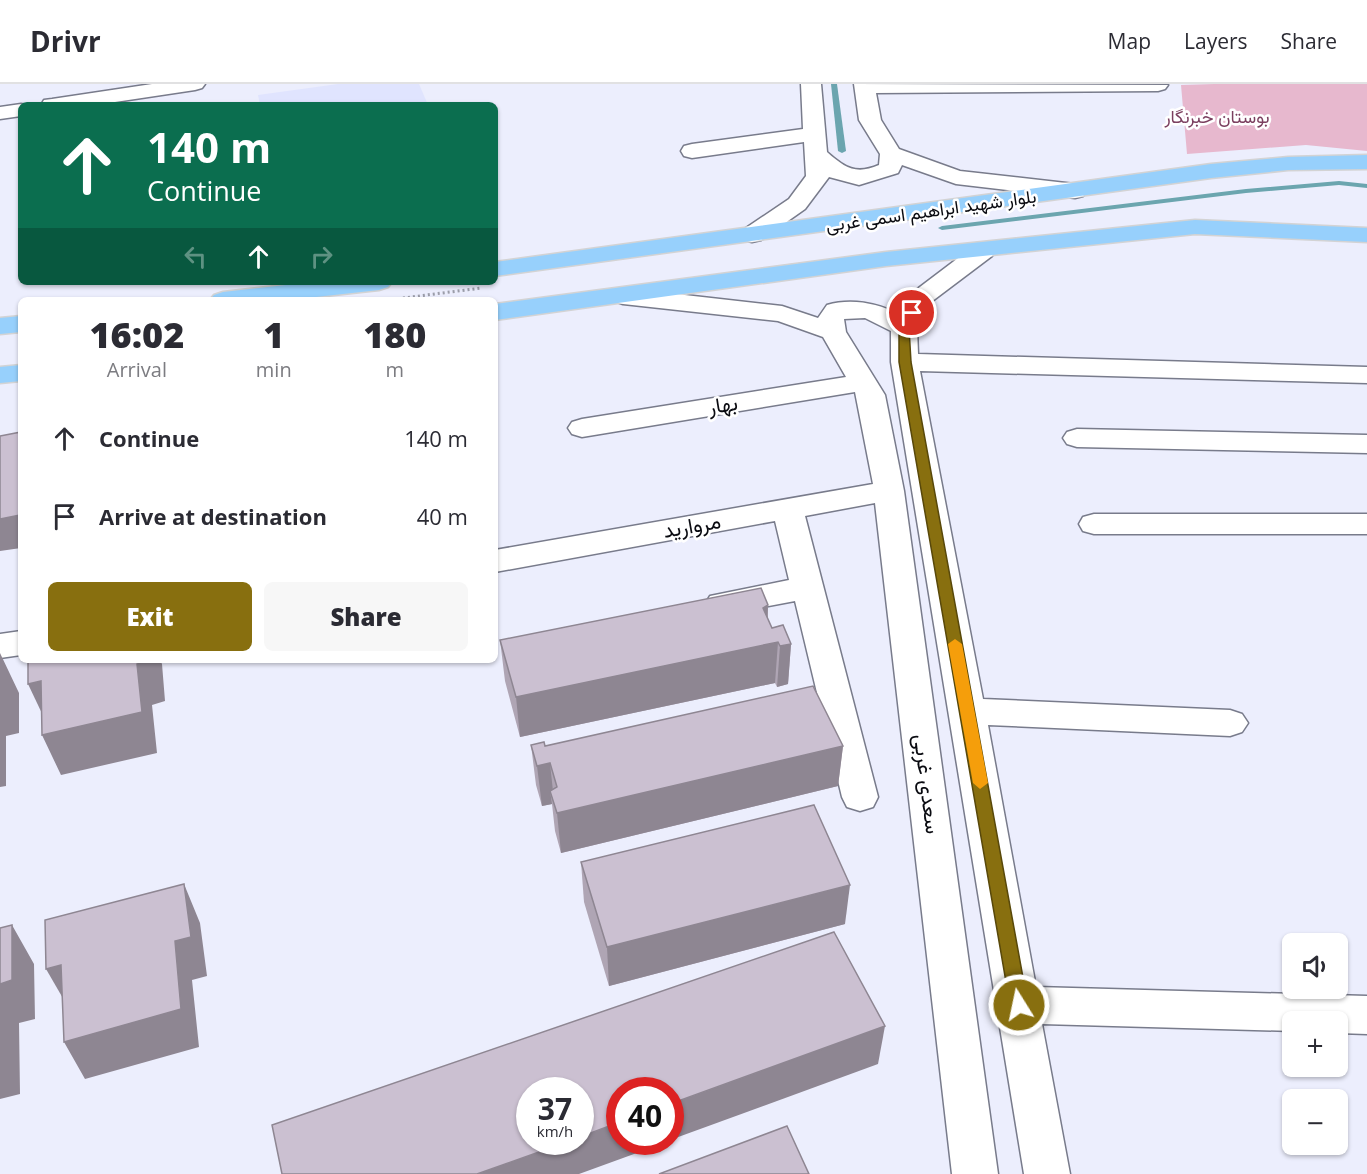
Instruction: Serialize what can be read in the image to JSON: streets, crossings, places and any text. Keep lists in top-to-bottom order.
{
  "streets": {
    "main road": ["بلوار شهید ابراهیم اسمی غربی"],
    "street": ["بهار", "مروارید", "سعدی غربی"]
  },
  "crossings": [
    ["بهار", "سعدی غربی"],
    ["مروارید", "سعدی غربی"]
  ],
  "parks": ["بوستان خبرنگار"],
  "page": {
    "header": "Drivr",
    "nav": ["Map", "Layers", "Share"],
    "turn": ["140 m", "Continue"],
    "eta": [
      "16:02",
      "Arrival",
      "1",
      "min",
      "180",
      "m"
    ],
    "list": [
      {
        "name": "Continue",
        "value": "140 m"
      },
      {
        "name": "Arrive at destination",
        "value": "40 m"
      }
    ],
    "buttons": ["Exit", "Share"],
    "map_buttons": ["+", "−"],
    "speed": "37 km/h",
    "limit": "40"
  }
}
